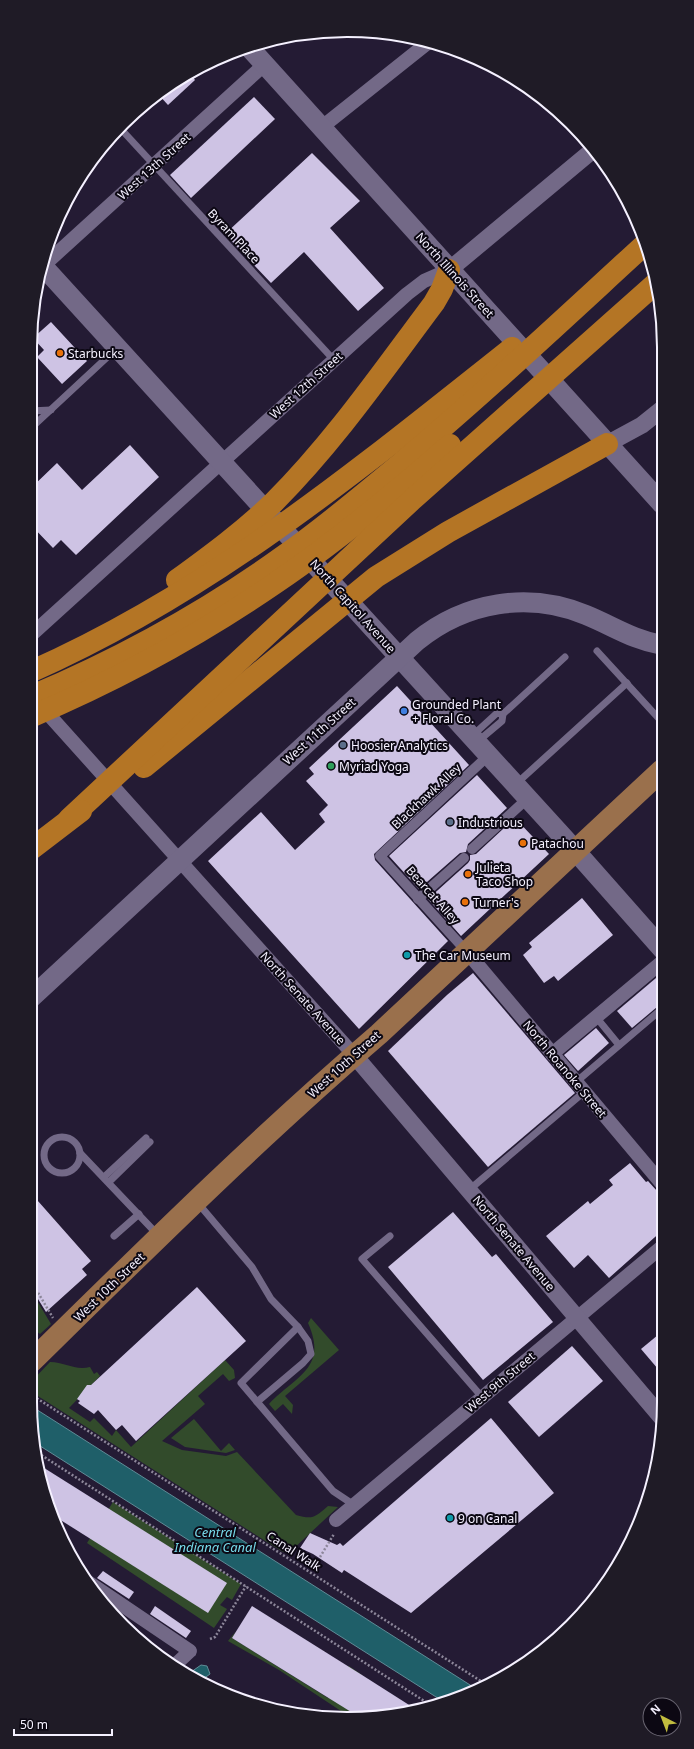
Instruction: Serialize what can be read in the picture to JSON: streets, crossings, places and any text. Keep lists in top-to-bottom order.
{
  "streets": {
    "main road": [
      "North Illinois Street",
      "North Capitol Avenue",
      "West 11th Street",
      "West 10th Street"
    ],
    "street": [
      "West 13th Street",
      "West 12th Street",
      "Blackhawk Alley",
      "Bearcat Alley",
      "North Senate Avenue",
      "North Roanoke Street",
      "West 9th Street"
    ],
    "lane": ["Byram Place"],
    "path": ["Canal Walk"]
  },
  "crossings": [
    ["West 13th Street", "Byram Place"],
    ["West 13th Street", "North Illinois Street"],
    ["Byram Place", "West 12th Street"],
    ["North Illinois Street", "West 12th Street"],
    ["West 12th Street", "North Capitol Avenue"],
    ["North Capitol Avenue", "West 11th Street"],
    ["North Capitol Avenue", "Blackhawk Alley"],
    ["North Capitol Avenue", "West 10th Street"],
    ["West 11th Street", "North Senate Avenue"],
    ["Blackhawk Alley", "Bearcat Alley"],
    ["Bearcat Alley", "West 10th Street"],
    ["Bearcat Alley", "North Roanoke Street"],
    ["North Senate Avenue", "West 10th Street"],
    ["North Senate Avenue", "West 9th Street"],
    ["West 10th Street", "North Roanoke Street"]
  ],
  "water": ["Central Indiana Canal"],
  "places": [
    "Starbucks",
    "Grounded Plant + Floral Co.",
    "Hoosier Analytics",
    "Myriad Yoga",
    "Industrious",
    "Patachou",
    "Julieta Taco Shop",
    "Turner's",
    "The Car Museum",
    "9 on Canal"
  ],
  "scale_bar": "50 m",
  "north": "top left"
}
